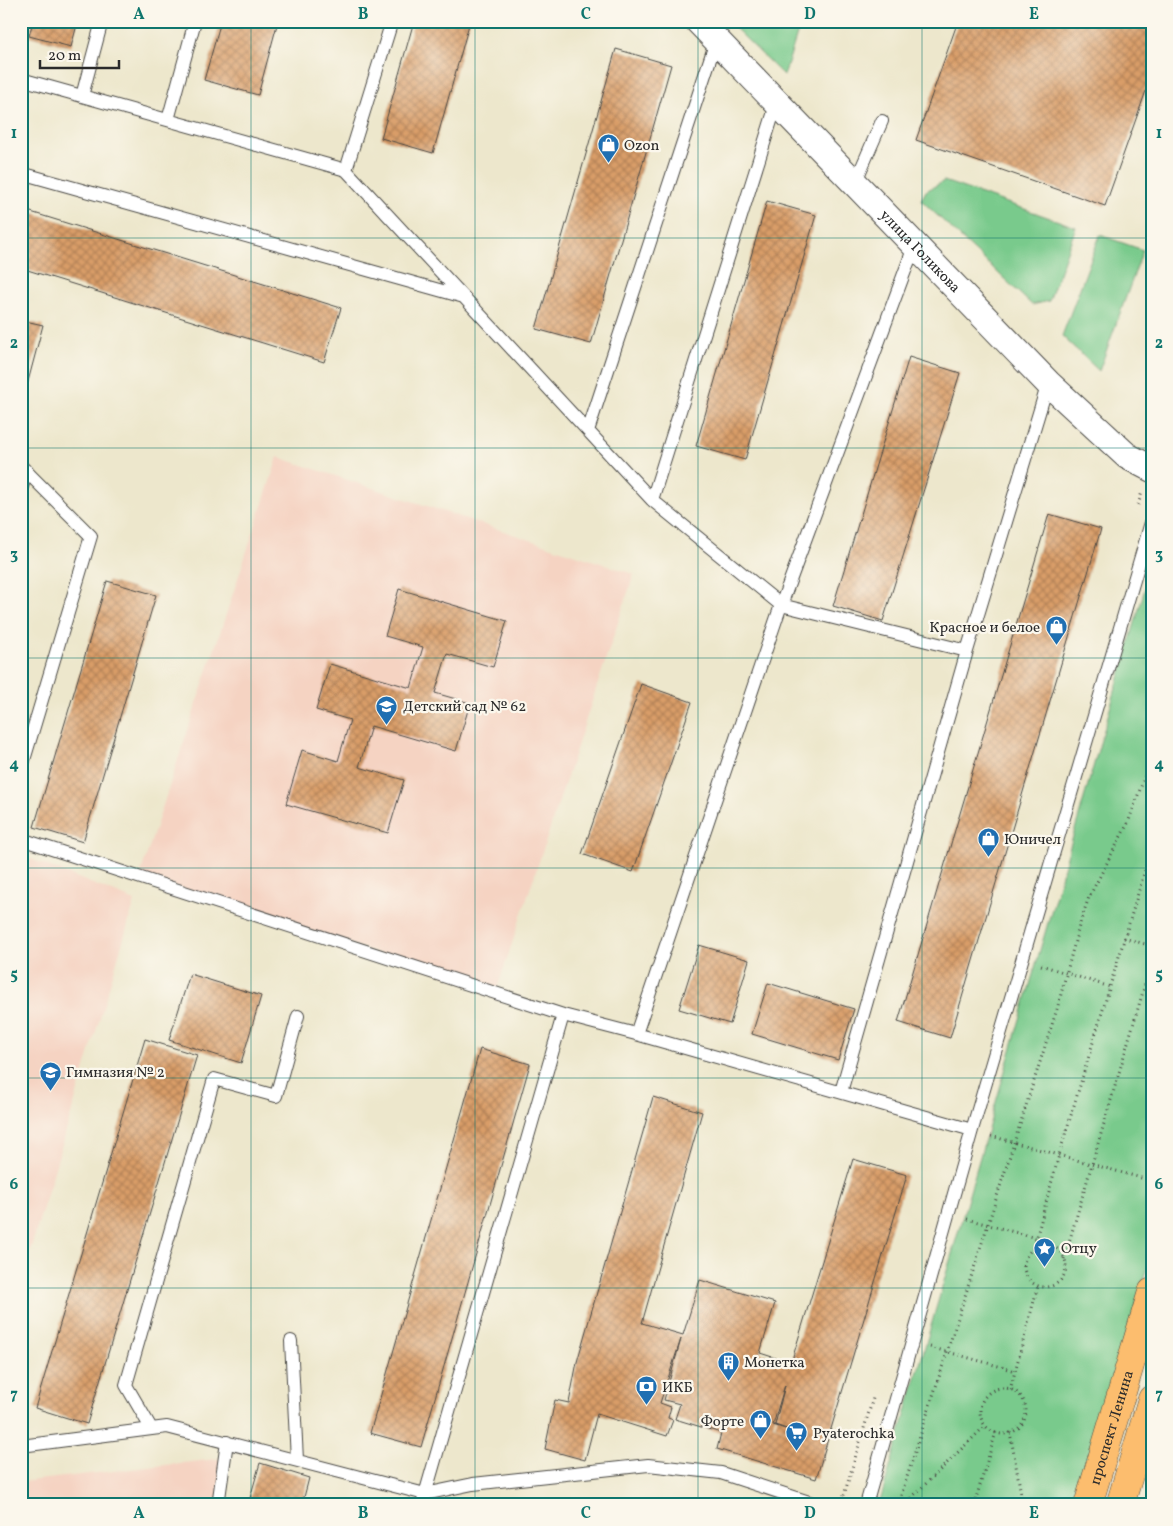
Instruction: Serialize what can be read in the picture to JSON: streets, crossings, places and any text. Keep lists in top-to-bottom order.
{
  "streets": {
    "main road": ["проспект Ленина"],
    "street": ["улица Голикова"]
  },
  "places": {
    "shop": [
      "Ozon",
      "Красное и белое",
      "Юничел",
      "Форте"
    ],
    "school or university": ["Детский сад № 62", "Гимназия № 2"],
    "place": ["Отцу"],
    "building": ["Монетка"],
    "bank": ["ИКБ"],
    "supermarket": ["Pyaterochka"]
  },
  "scale_bar": "20 m",
  "grid": {
    "columns": [
      "A",
      "B",
      "C",
      "D",
      "E"
    ],
    "rows": [
      "1",
      "2",
      "3",
      "4",
      "5",
      "6",
      "7"
    ]
  }
}
